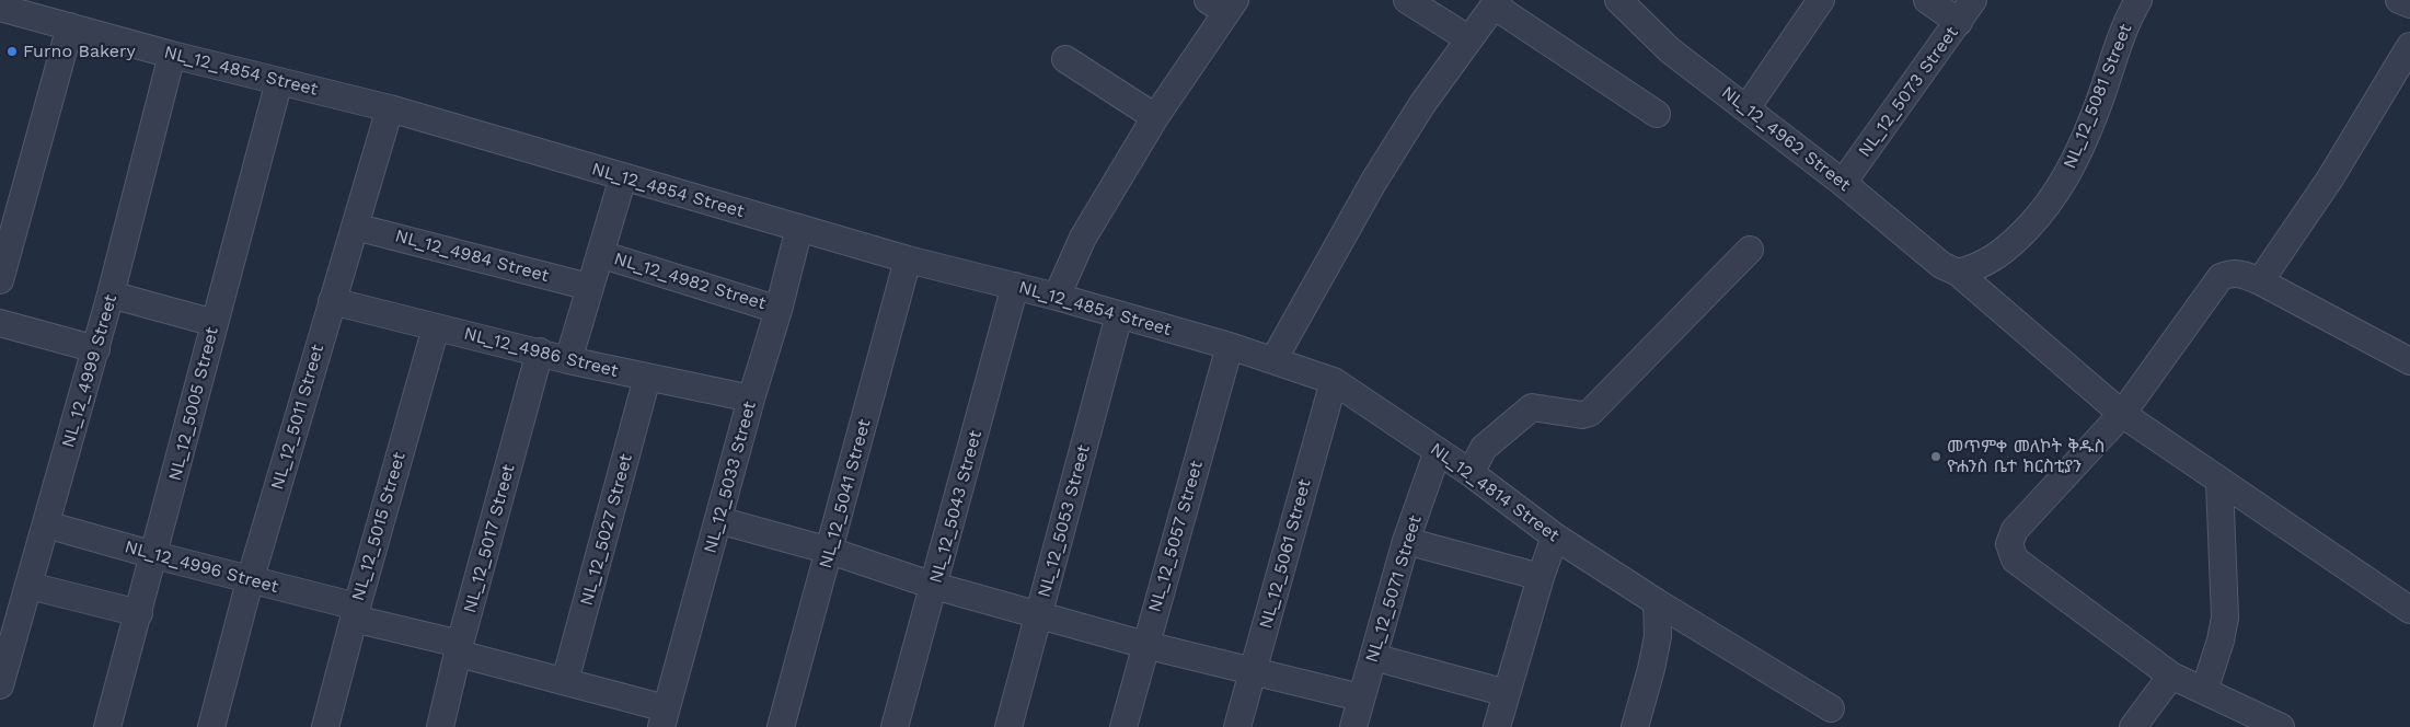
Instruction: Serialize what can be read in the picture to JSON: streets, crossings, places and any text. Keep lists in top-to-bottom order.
{
  "streets": {
    "street": [
      "NL_12_4854 Street",
      "NL_12_5073 Street",
      "NL_12_5081 Street",
      "NL_12_4962 Street",
      "NL_12_4984 Street",
      "NL_12_4982 Street",
      "NL_12_4986 Street",
      "NL_12_4999 Street",
      "NL_12_5005 Street",
      "NL_12_5011 Street",
      "NL_12_5033 Street",
      "NL_12_4814 Street",
      "NL_12_5041 Street",
      "NL_12_5043 Street",
      "NL_12_5053 Street",
      "NL_12_5015 Street",
      "NL_12_5027 Street",
      "NL_12_5057 Street",
      "NL_12_5017 Street",
      "NL_12_5061 Street",
      "NL_12_4996 Street",
      "NL_12_5071 Street"
    ]
  },
  "crossings": [
    ["NL_12_4854 Street", "NL_12_4999 Street"],
    ["NL_12_4854 Street", "NL_12_5005 Street"],
    ["NL_12_4854 Street", "NL_12_5011 Street"],
    ["NL_12_4854 Street", "NL_12_5033 Street"],
    ["NL_12_4854 Street", "NL_12_4814 Street"],
    ["NL_12_4854 Street", "NL_12_5041 Street"],
    ["NL_12_4854 Street", "NL_12_5043 Street"],
    ["NL_12_4854 Street", "NL_12_5053 Street"],
    ["NL_12_4854 Street", "NL_12_5057 Street"],
    ["NL_12_4854 Street", "NL_12_5061 Street"],
    ["NL_12_5073 Street", "NL_12_4962 Street"],
    ["NL_12_5081 Street", "NL_12_4962 Street"],
    ["NL_12_4984 Street", "NL_12_5011 Street"],
    ["NL_12_4982 Street", "NL_12_5033 Street"],
    ["NL_12_4986 Street", "NL_12_5011 Street"],
    ["NL_12_4986 Street", "NL_12_5033 Street"],
    ["NL_12_4986 Street", "NL_12_5015 Street"],
    ["NL_12_4986 Street", "NL_12_5027 Street"],
    ["NL_12_4986 Street", "NL_12_5017 Street"],
    ["NL_12_4999 Street", "NL_12_4996 Street"],
    ["NL_12_5005 Street", "NL_12_4996 Street"],
    ["NL_12_5011 Street", "NL_12_4996 Street"],
    ["NL_12_5033 Street", "NL_12_4996 Street"],
    ["NL_12_4814 Street", "NL_12_5061 Street"],
    ["NL_12_4814 Street", "NL_12_5071 Street"],
    ["NL_12_5015 Street", "NL_12_4996 Street"],
    ["NL_12_5027 Street", "NL_12_4996 Street"],
    ["NL_12_5017 Street", "NL_12_4996 Street"]
  ],
  "places": ["Furno Bakery", "መጥምቀ መለኮት ቅዱስ ዮሐንስ ቤተ ክርስቲያን"]
}
